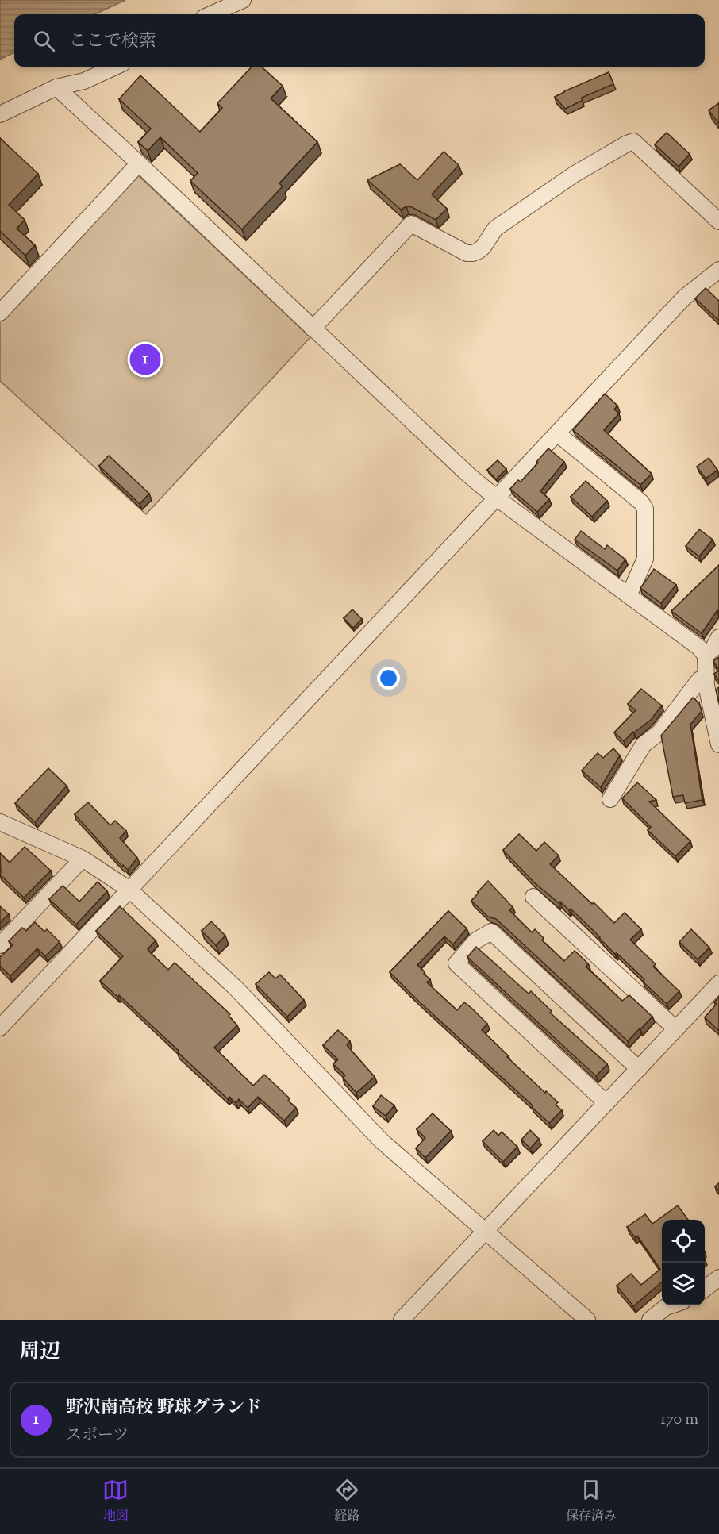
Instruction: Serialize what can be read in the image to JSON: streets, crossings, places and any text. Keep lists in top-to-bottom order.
{
  "page": {
    "search": "ここで検索",
    "pins": "1",
    "heading": "周辺",
    "list": [
      {
        "mark": "1",
        "name": "野沢南高校 野球グランド",
        "note": "スポーツ",
        "value": "170 m"
      }
    ],
    "nav": ["地図", "経路", "保存済み"]
  }
}
